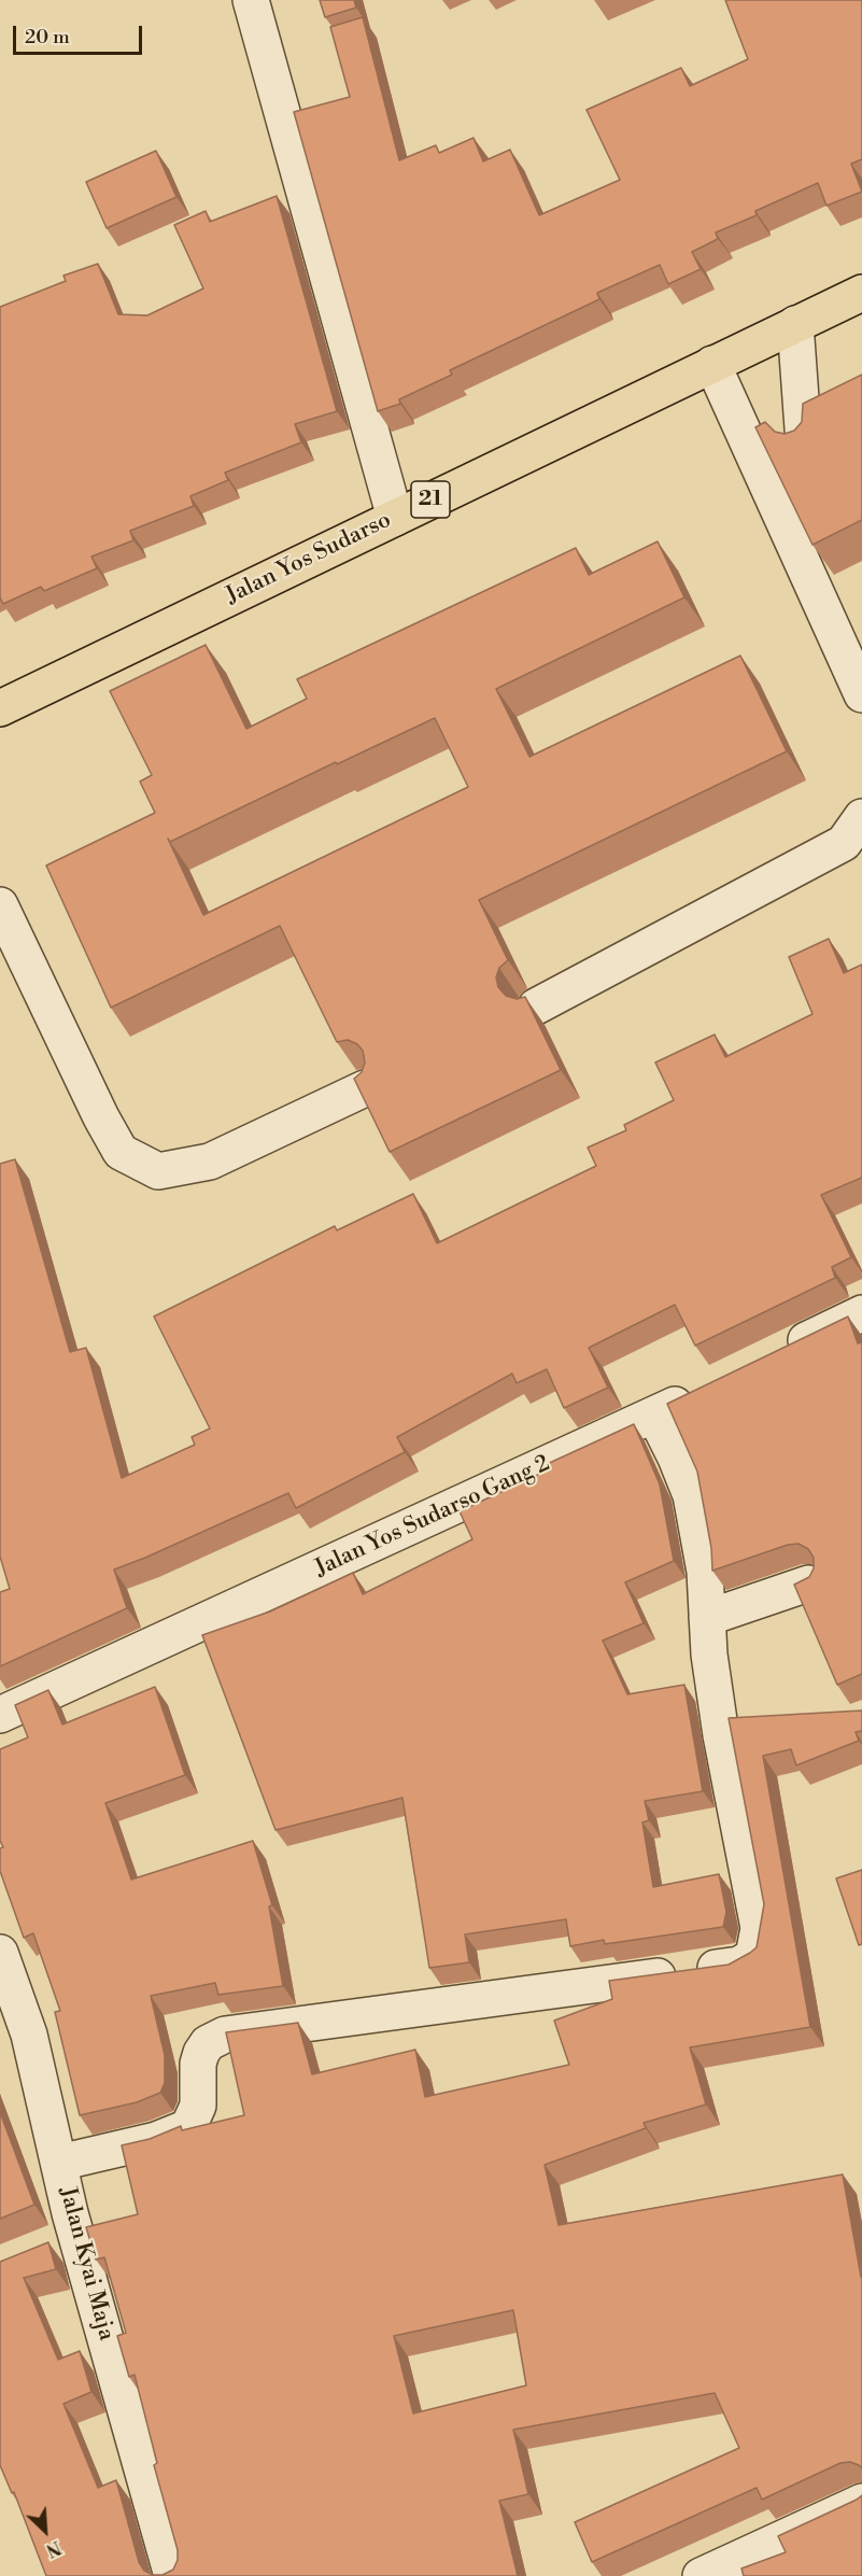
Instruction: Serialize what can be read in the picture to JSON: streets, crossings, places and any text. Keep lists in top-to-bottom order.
{
  "streets": {
    "highway": ["21", "Jalan Yos Sudarso"],
    "street": ["Jalan Yos Sudarso Gang 2", "Jalan Kyai Maja"]
  },
  "scale_bar": "20 m",
  "north": "bottom right"
}
